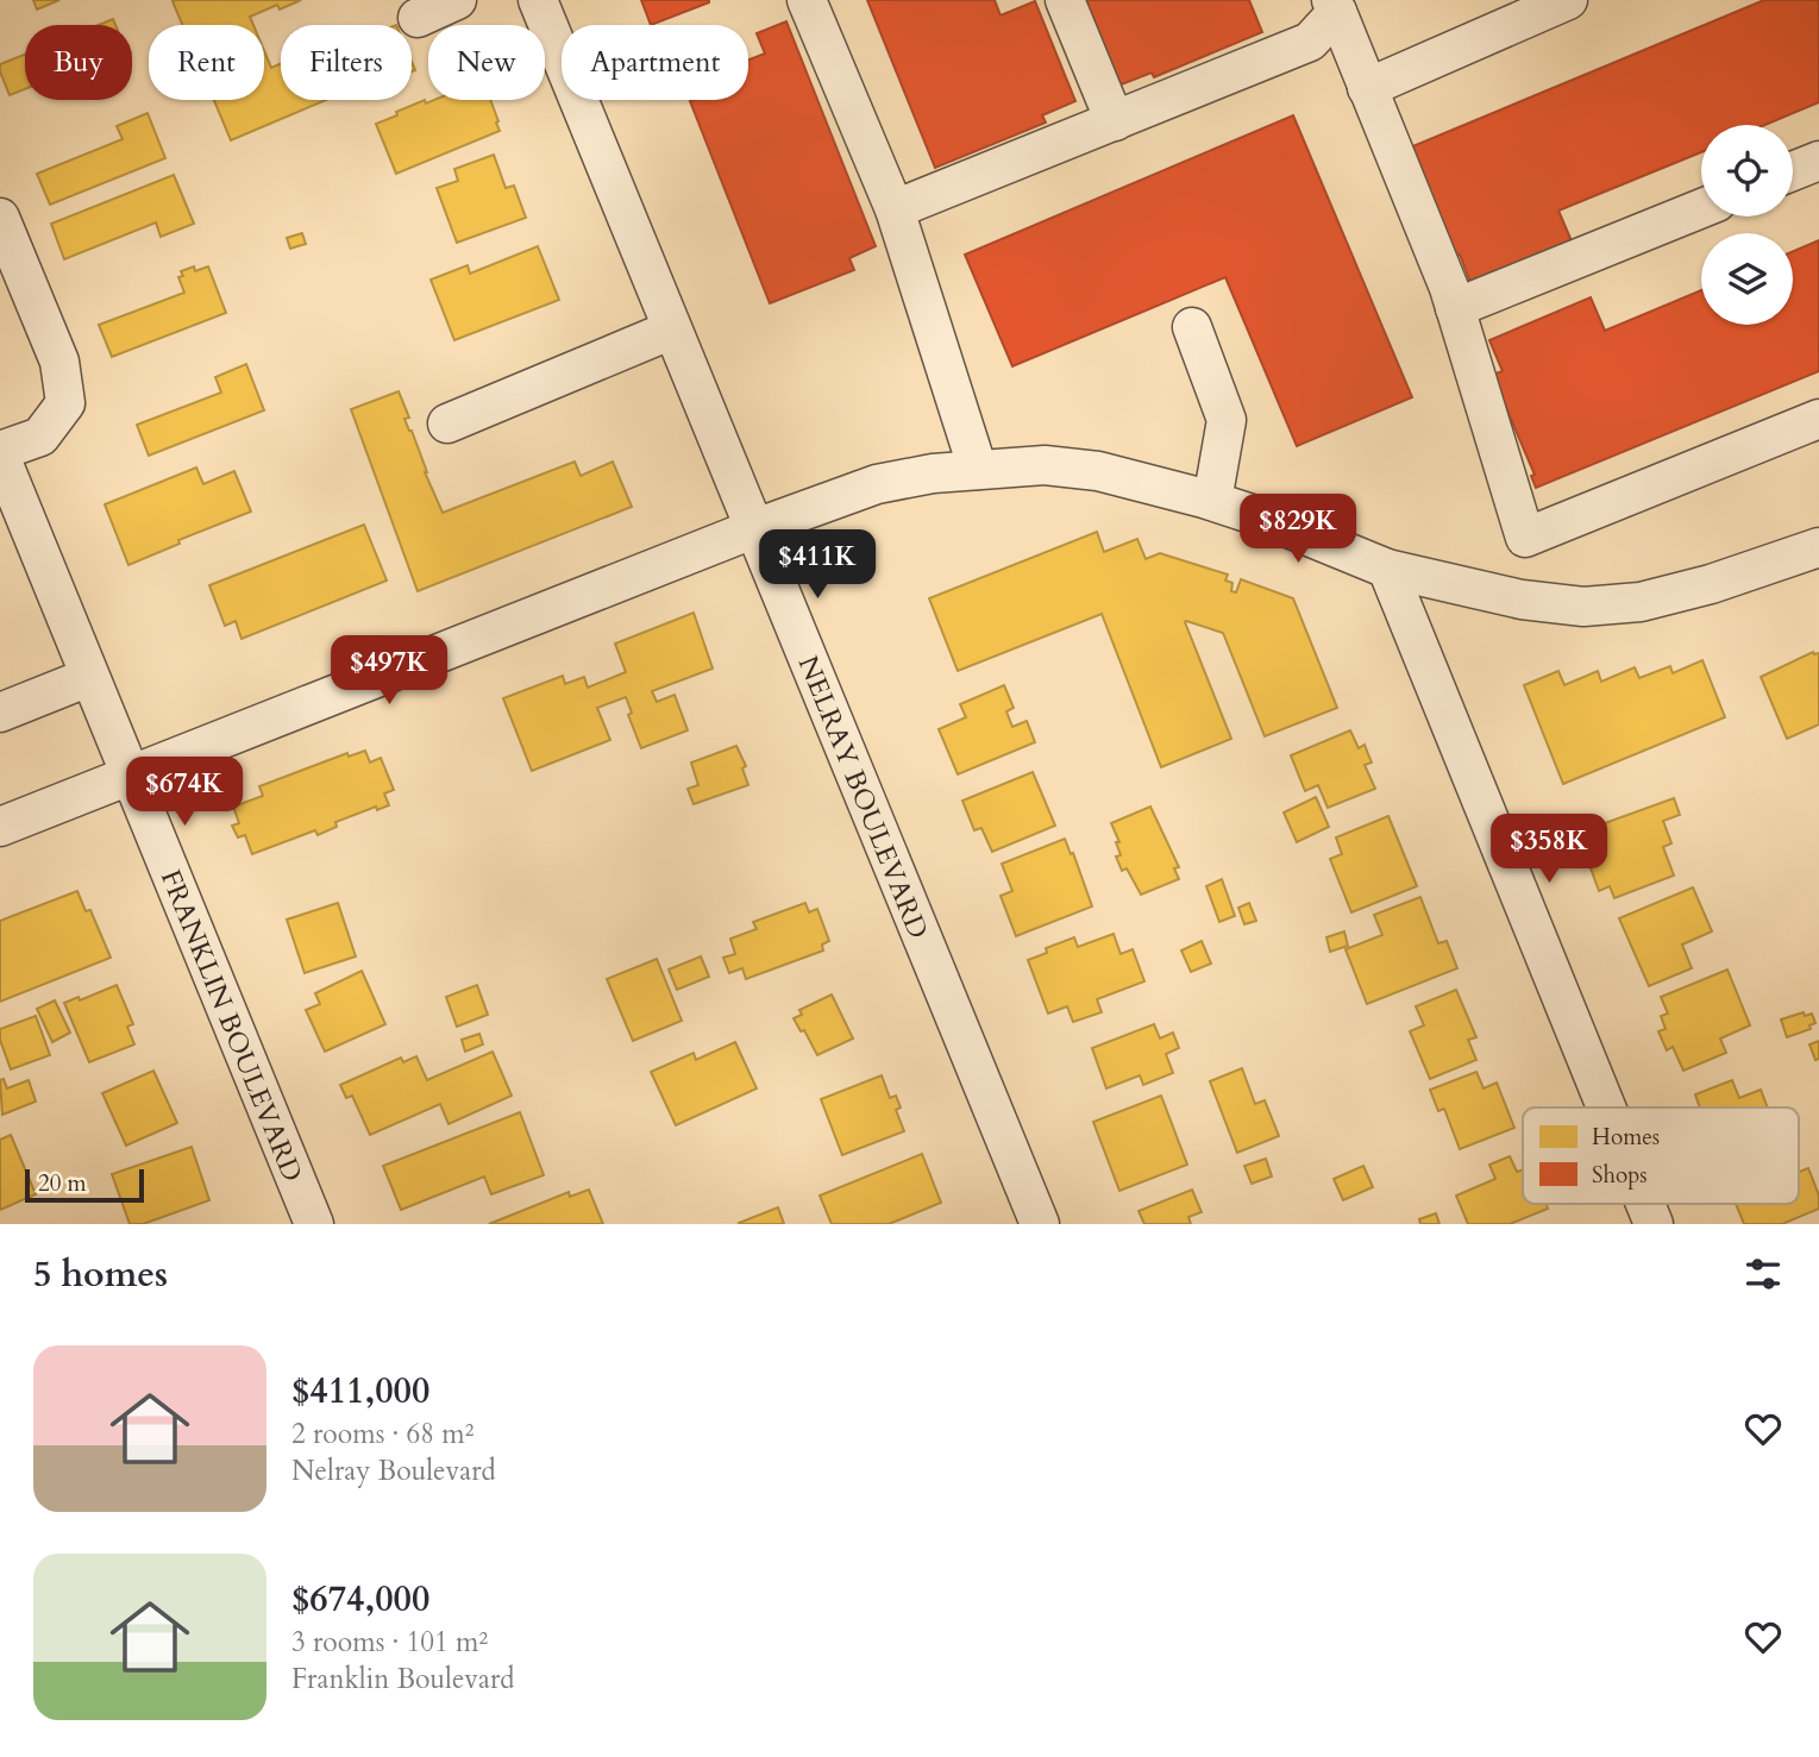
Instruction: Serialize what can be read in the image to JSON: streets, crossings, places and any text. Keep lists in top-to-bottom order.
{
  "streets": {
    "street": ["NELRAY BOULEVARD", "FRANKLIN BOULEVARD"]
  },
  "legend": ["Homes", "Shops"],
  "scale_bar": "20 m",
  "page": {
    "chip": [
      "Buy",
      "Rent",
      "Filters",
      "New",
      "Apartment"
    ],
    "price": [
      "$829K",
      "$411K",
      "$497K",
      "$674K",
      "$358K"
    ],
    "scale": "20 m",
    "heading": "5 homes",
    "list": [
      {
        "name": "$411,000",
        "note": "2 rooms · 68 m² · Nelray Boulevard"
      },
      {
        "name": "$674,000",
        "note": "3 rooms · 101 m² · Franklin Boulevard"
      }
    ]
  }
}
